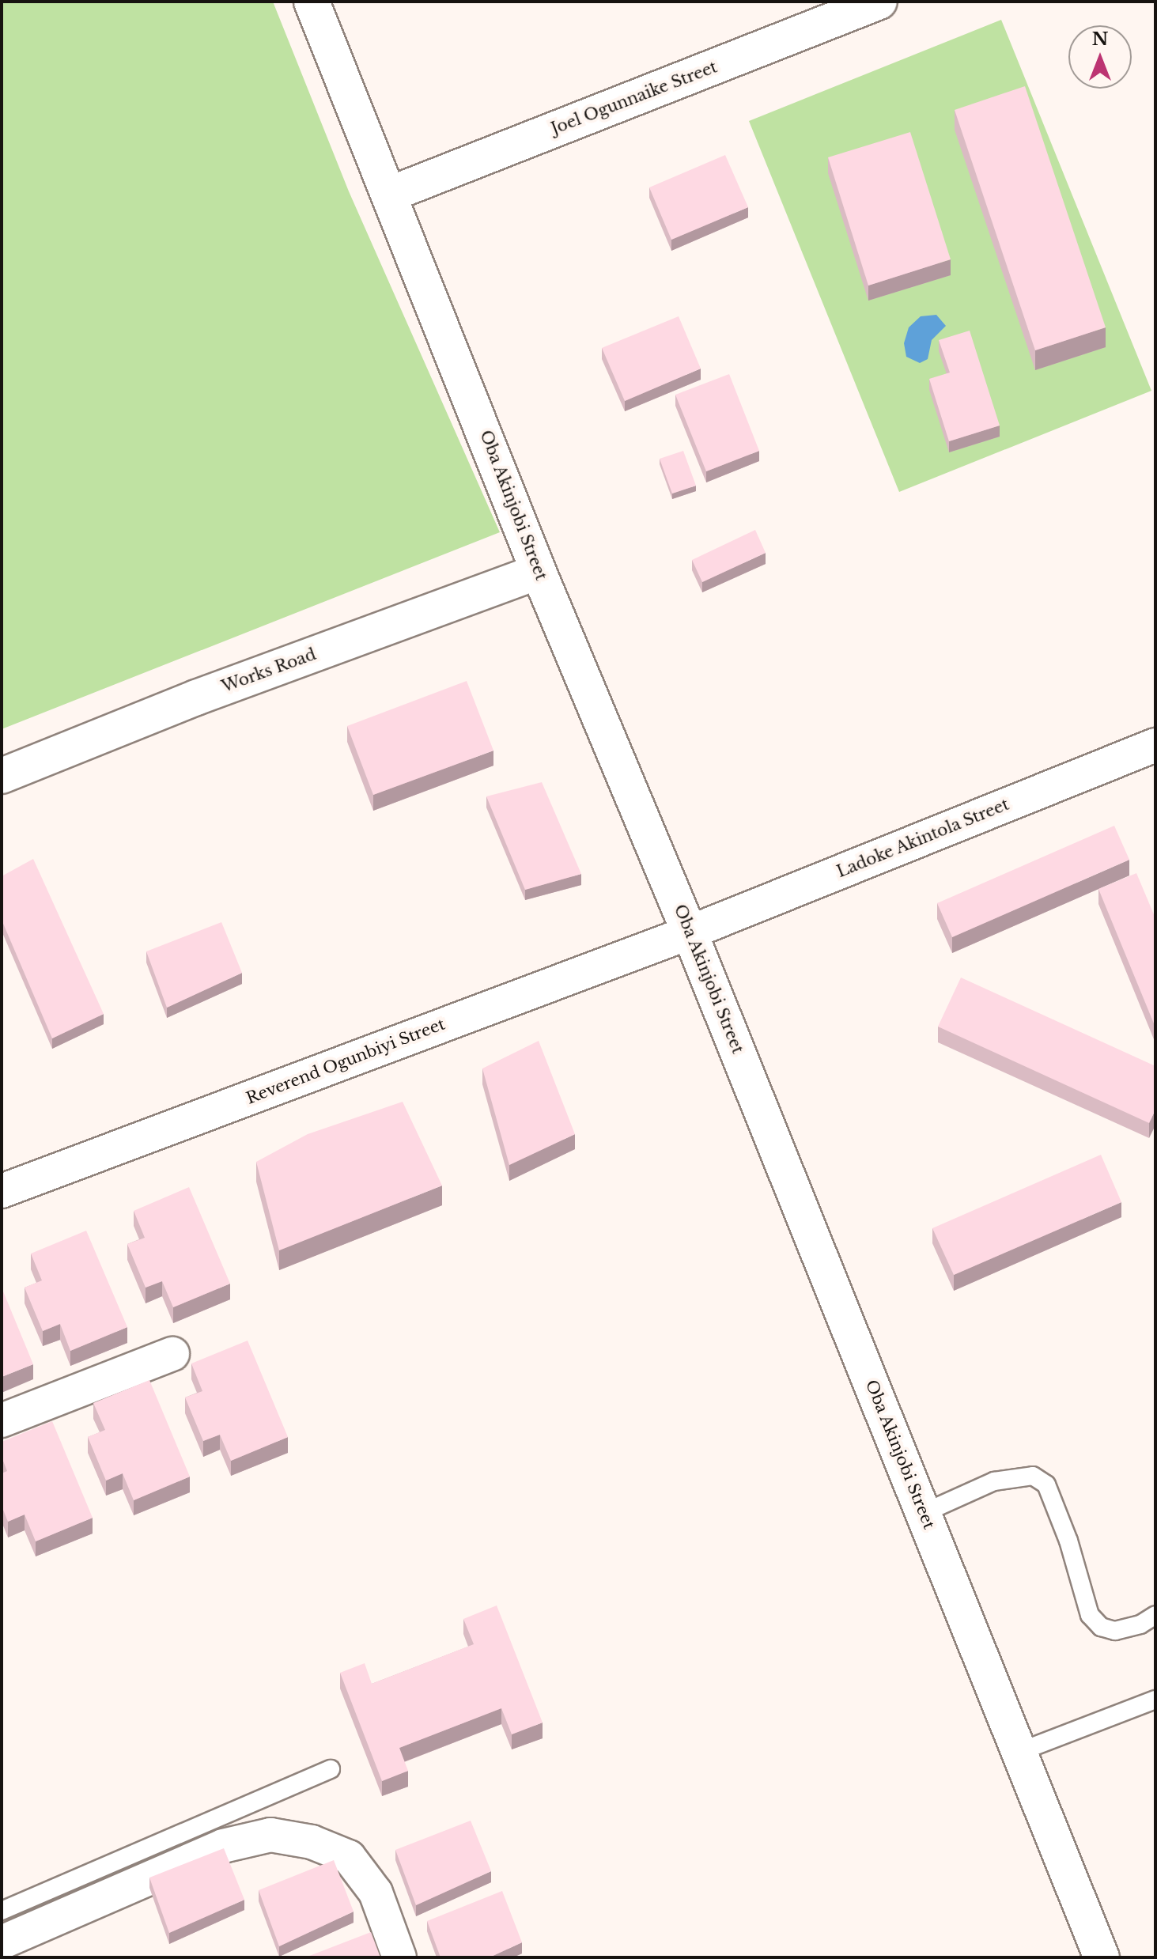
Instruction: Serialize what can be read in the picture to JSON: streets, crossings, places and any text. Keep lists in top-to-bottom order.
{
  "streets": {
    "street": [
      "Joel Ogunnaike Street",
      "Oba Akinjobi Street",
      "Works Road",
      "Ladoke Akintola Street",
      "Reverend Ogunbiyi Street"
    ]
  },
  "crossings": [
    ["Joel Ogunnaike Street", "Oba Akinjobi Street"],
    ["Oba Akinjobi Street", "Works Road"],
    ["Oba Akinjobi Street", "Ladoke Akintola Street"],
    ["Oba Akinjobi Street", "Reverend Ogunbiyi Street"],
    ["Ladoke Akintola Street", "Reverend Ogunbiyi Street"]
  ],
  "north": "top"
}
